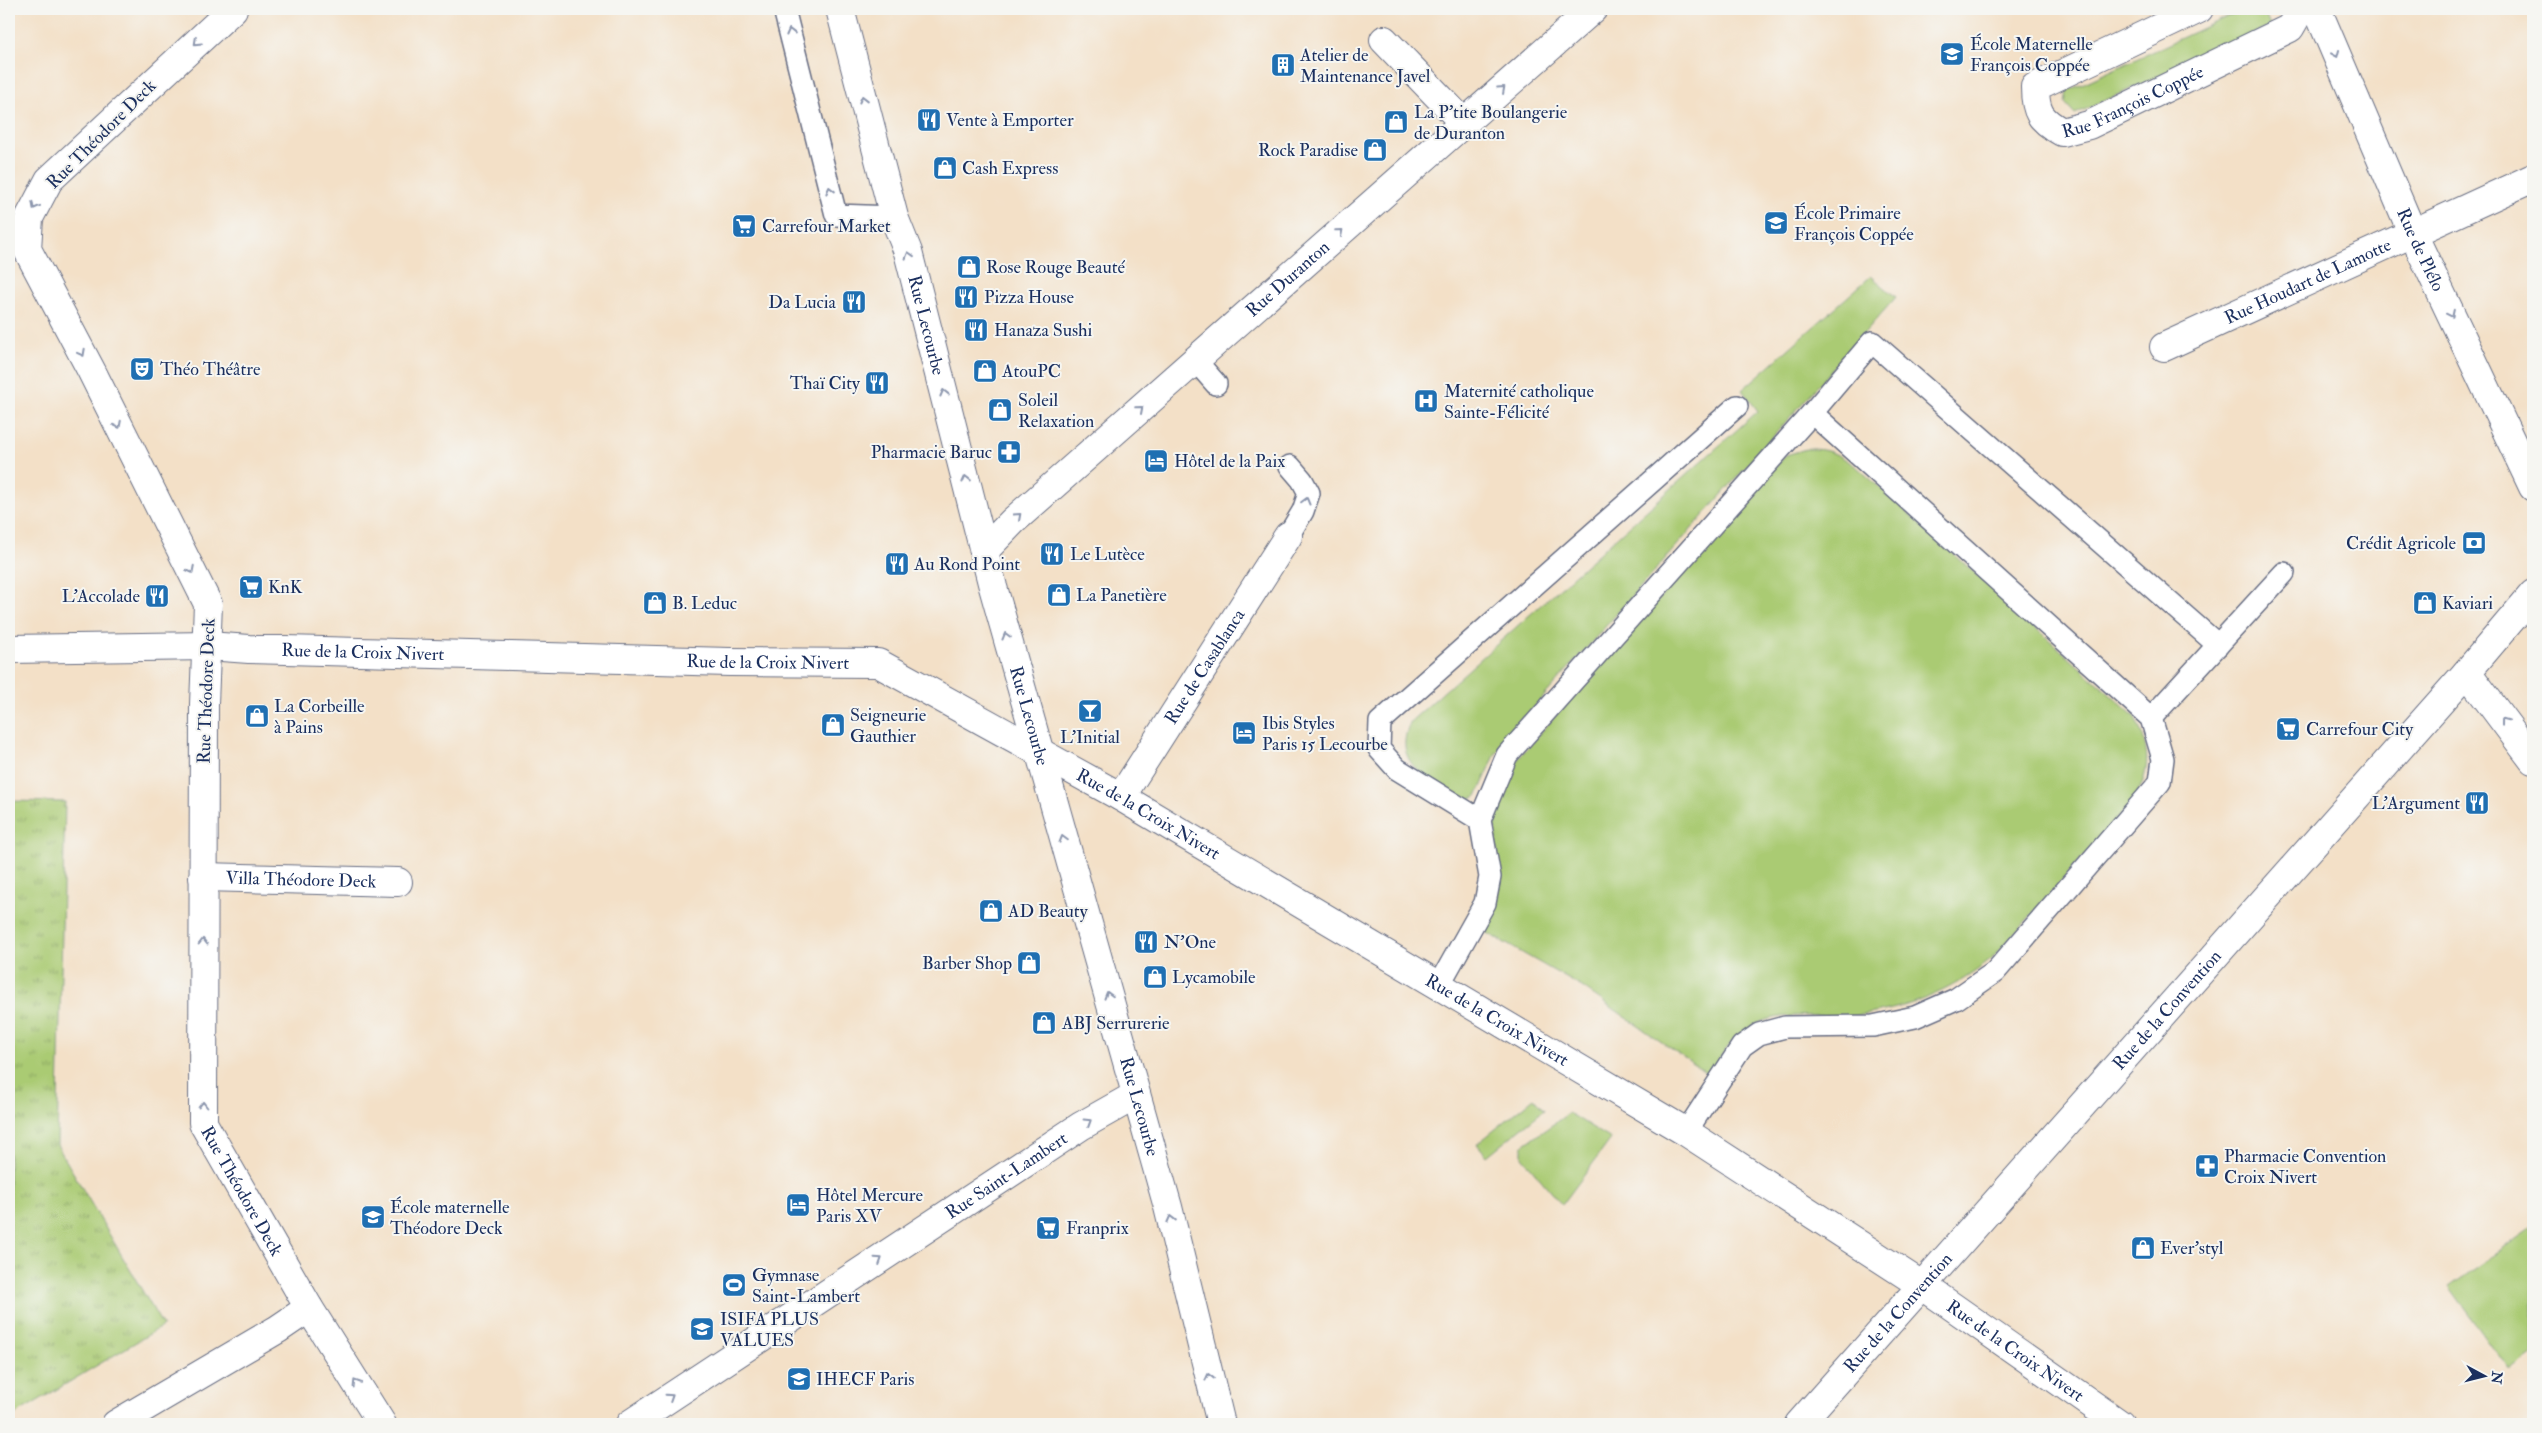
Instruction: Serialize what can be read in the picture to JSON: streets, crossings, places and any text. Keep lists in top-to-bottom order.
{
  "streets": {
    "street": [
      "Rue François Coppée",
      "Rue Théodore Deck",
      "Rue de Plélo",
      "Rue Duranton",
      "Rue Houdart de Lamotte",
      "Rue Lecourbe",
      "Rue de la Croix Nivert",
      "Rue de Casablanca",
      "Villa Théodore Deck",
      "Rue de la Convention",
      "Rue Saint-Lambert"
    ]
  },
  "crossings": [
    ["Rue Théodore Deck", "Rue de la Croix Nivert"],
    ["Rue Théodore Deck", "Villa Théodore Deck"],
    ["Rue de Plélo", "Rue Houdart de Lamotte"],
    ["Rue Duranton", "Rue Lecourbe"],
    ["Rue Lecourbe", "Rue de la Croix Nivert"],
    ["Rue Lecourbe", "Rue Saint-Lambert"],
    ["Rue de la Croix Nivert", "Rue de Casablanca"],
    ["Rue de la Croix Nivert", "Rue de la Convention"]
  ],
  "one_way": [
    "Rue de Plélo",
    "Rue Duranton",
    "Rue Lecourbe",
    "Rue Saint-Lambert"
  ],
  "places": {
    "school or university": [
      "École Maternelle François Coppée",
      "École Primaire François Coppée",
      "École maternelle Théodore Deck",
      "ISIFA PLUS VALUES",
      "IHECF Paris"
    ],
    "building": ["Atelier de Maintenance Javel"],
    "restaurant": [
      "Vente à Emporter",
      "Pizza House",
      "Da Lucia",
      "Hanaza Sushi",
      "Thaï City",
      "Le Lutèce",
      "Au Rond Point",
      "L'Accolade",
      "L'Argument",
      "N'One"
    ],
    "shop": [
      "La P'tite Boulangerie de Duranton",
      "Rock Paradise",
      "Cash Express",
      "Rose Rouge Beauté",
      "AtouPC",
      "Soleil Relaxation",
      "La Panetière",
      "B. Leduc",
      "Kaviari",
      "La Corbeille à Pains",
      "Seigneurie Gauthier",
      "AD Beauty",
      "Barber Shop",
      "Lycamobile",
      "ABJ Serrurerie",
      "Ever'styl"
    ],
    "supermarket": [
      "Carrefour Market",
      "KnK",
      "Carrefour City",
      "Franprix"
    ],
    "theatre": ["Théo Théâtre"],
    "hospital": ["Maternité catholique Sainte-Félicité"],
    "pharmacy": ["Pharmacie Baruc", "Pharmacie Convention Croix Nivert"],
    "hotel": ["Hôtel de la Paix", "Ibis Styles Paris 15 Lecourbe", "Hôtel Mercure Paris XV"],
    "bank": ["Crédit Agricole"],
    "bar": ["L’Initial"],
    "sports": ["Gymnase Saint-Lambert"]
  },
  "north": "right"
}
